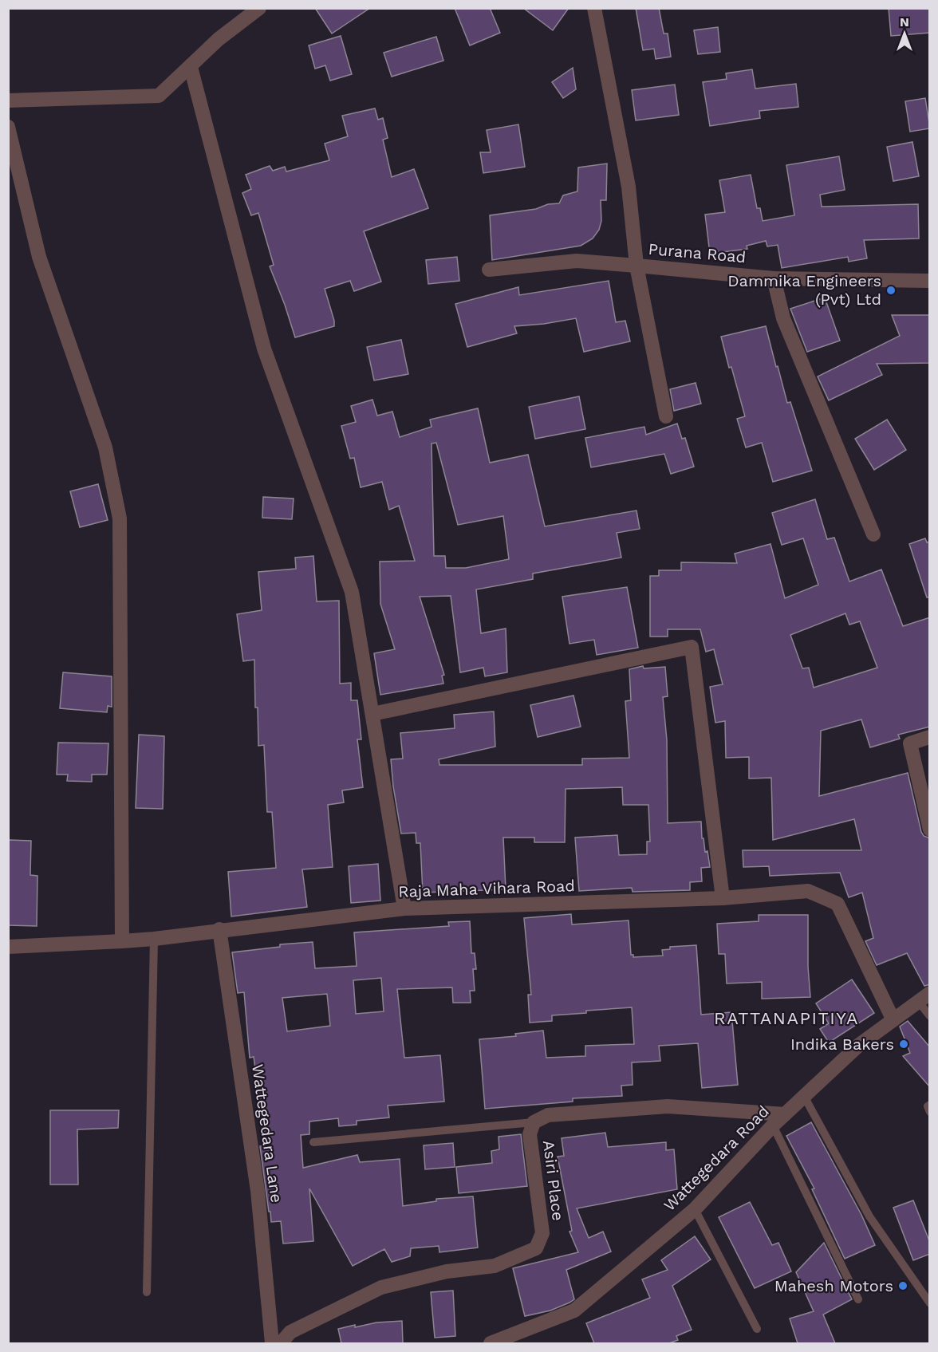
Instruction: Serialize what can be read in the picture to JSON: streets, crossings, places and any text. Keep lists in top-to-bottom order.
{
  "streets": {
    "street": [
      "Purana Road",
      "Raja Maha Vihara Road",
      "Wattegedara Lane",
      "Wattegedara Road",
      "Asiri Place"
    ]
  },
  "crossings": [
    ["Raja Maha Vihara Road", "Wattegedara Lane"],
    ["Raja Maha Vihara Road", "Wattegedara Road"],
    ["Wattegedara Road", "Asiri Place"]
  ],
  "districts": ["RATTANAPITIYA"],
  "places": ["Dammika Engineers (Pvt) Ltd", "Indika Bakers", "Mahesh Motors"],
  "north": "top"
}
